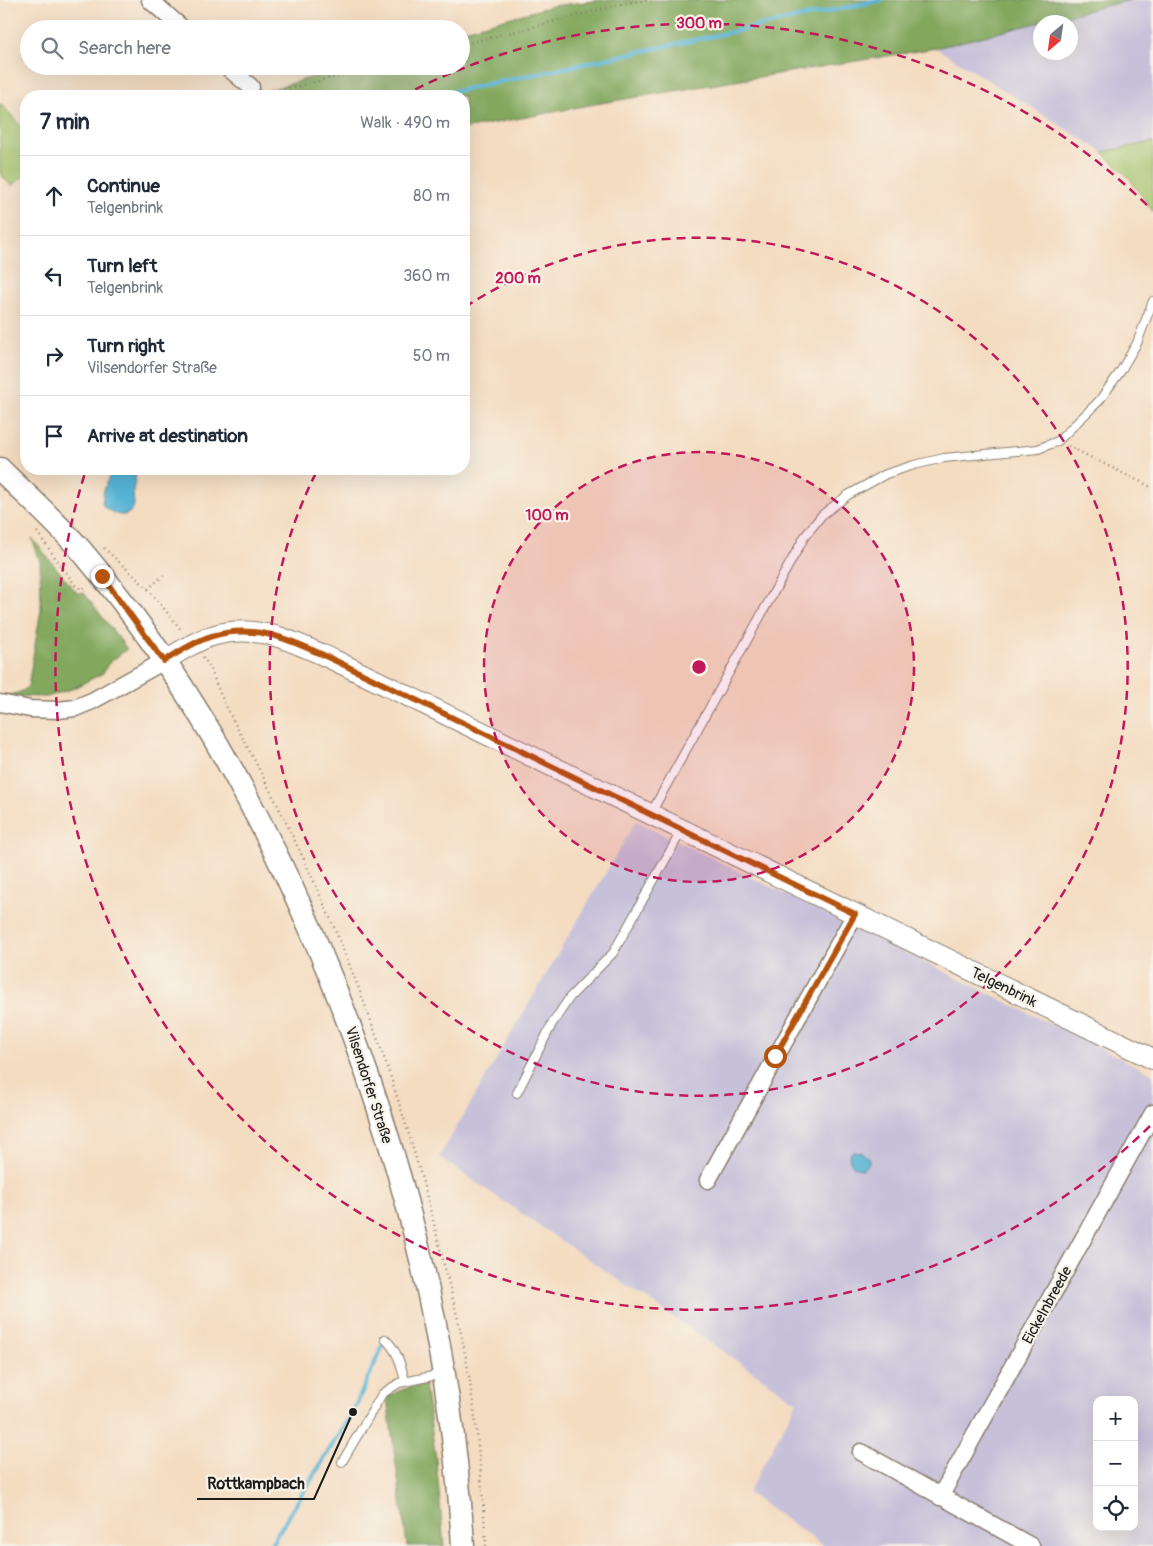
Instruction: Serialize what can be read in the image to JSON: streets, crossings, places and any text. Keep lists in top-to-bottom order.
{
  "streets": {
    "main road": ["Vilsendorfer Straße"],
    "street": ["Telgenbrink", "Eickelnbreede"]
  },
  "crossings": [
    ["Telgenbrink", "Vilsendorfer Straße"]
  ],
  "places": ["Rottkampbach"],
  "north": "bottom left",
  "page": {
    "search": "Search here",
    "heading": ["7 min", "Walk · 490 m"],
    "list": [
      ["Continue", "Telgenbrink", "80 m"],
      ["Turn left", "Telgenbrink", "360 m"],
      ["Turn right", "Vilsendorfer Straße", "50 m"],
      "Arrive at destination"
    ],
    "map_buttons": ["+", "−"]
  },
  "rings": ["300 m", "200 m", "100 m"]
}
